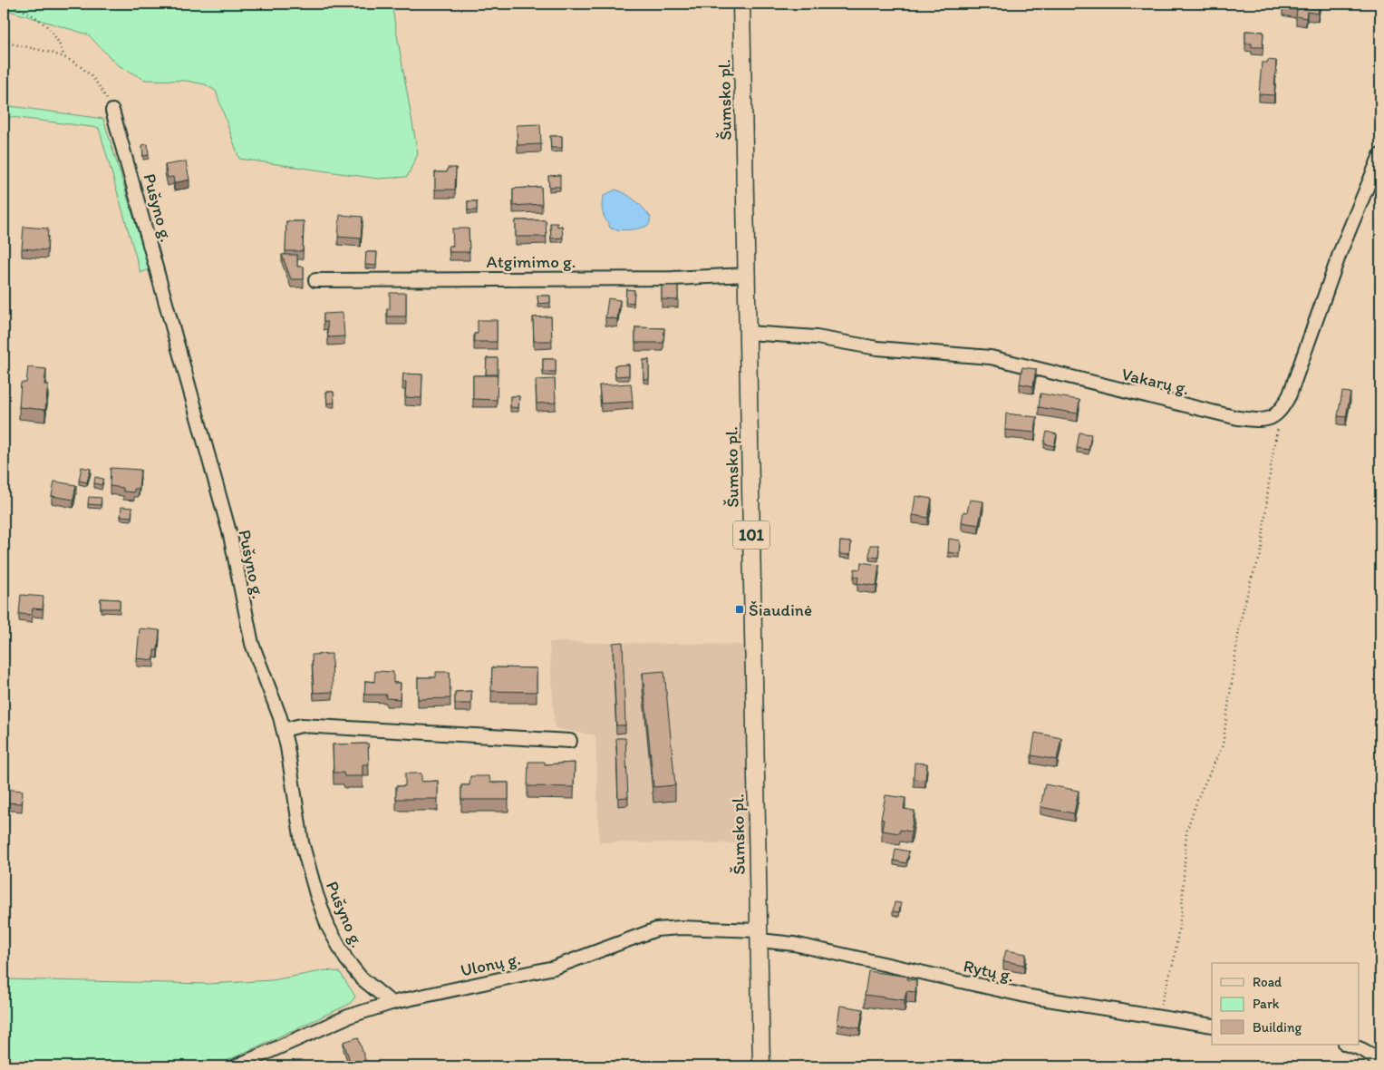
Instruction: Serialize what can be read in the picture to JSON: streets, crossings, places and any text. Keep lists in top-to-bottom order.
{
  "streets": {
    "main road": ["Šumsko pl.", "101"],
    "street": [
      "Pušyno g.",
      "Atgimimo g.",
      "Vakarų g.",
      "Ulonų g.",
      "Rytų g."
    ]
  },
  "crossings": [
    ["Šumsko pl.", "Atgimimo g."],
    ["Šumsko pl.", "Vakarų g."],
    ["Šumsko pl.", "Ulonų g."],
    ["Šumsko pl.", "Rytų g."],
    ["Pušyno g.", "Ulonų g."],
    ["Ulonų g.", "Rytų g."]
  ],
  "places": {
    "transit": ["Šiaudinė"]
  },
  "legend": ["Road", "Park", "Building"]
}
